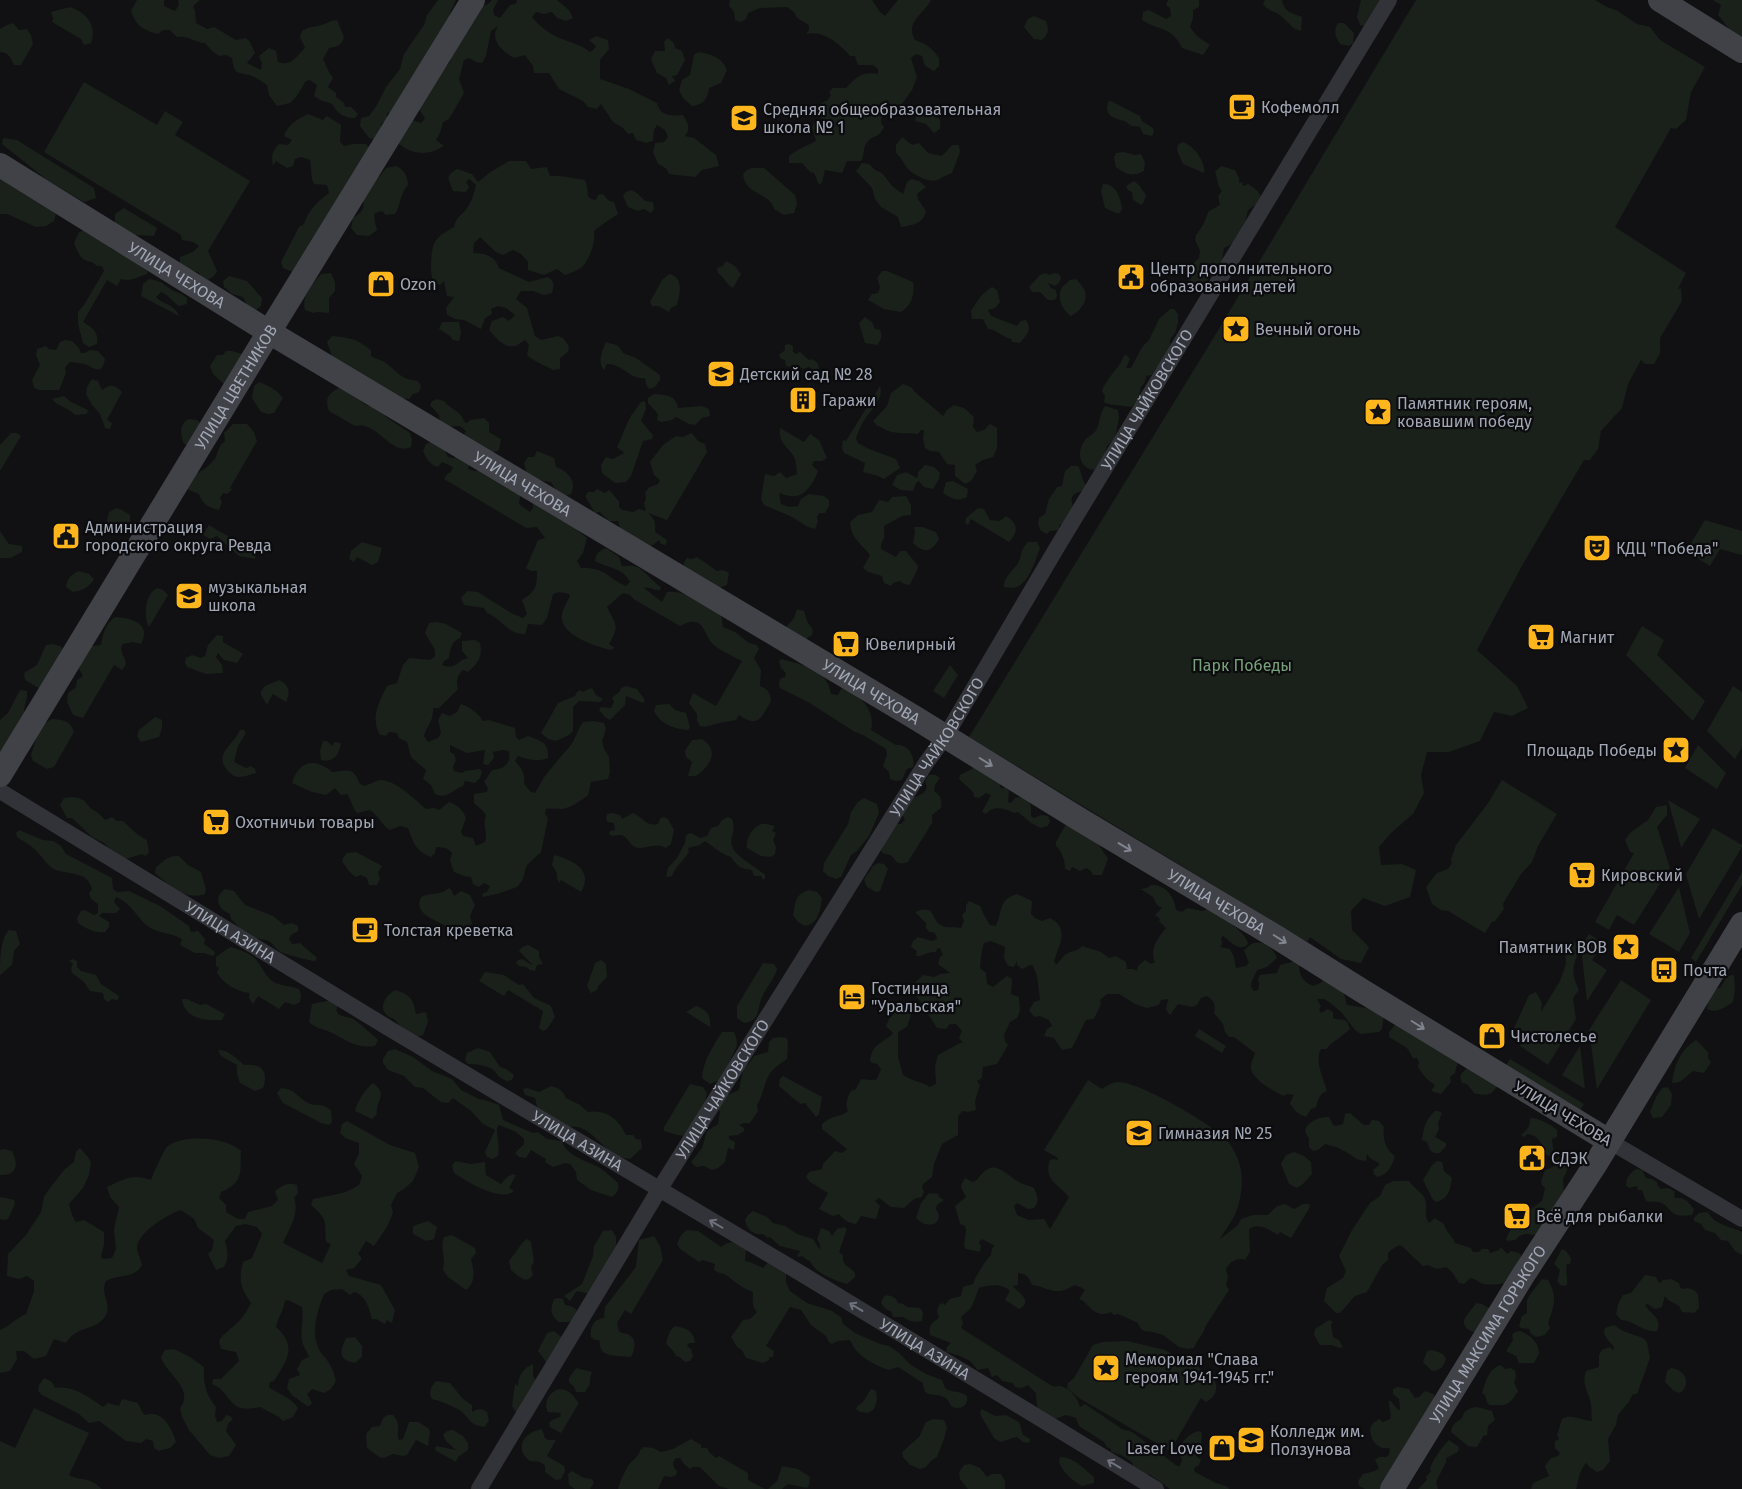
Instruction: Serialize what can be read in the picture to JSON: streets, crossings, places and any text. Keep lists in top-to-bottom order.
{
  "streets": {
    "street": [
      "УЛИЦА ЧЕХОВА",
      "УЛИЦА ЦВЕТНИКОВ",
      "УЛИЦА ЧАЙКОВСКОГО",
      "УЛИЦА АЗИНА",
      "УЛИЦА МАКСИМА ГОРЬКОГО"
    ]
  },
  "crossings": [
    ["УЛИЦА ЧЕХОВА", "УЛИЦА ЦВЕТНИКОВ"],
    ["УЛИЦА ЧЕХОВА", "УЛИЦА ЧАЙКОВСКОГО"],
    ["УЛИЦА ЧЕХОВА", "УЛИЦА МАКСИМА ГОРЬКОГО"],
    ["УЛИЦА ЧАЙКОВСКОГО", "УЛИЦА АЗИНА"]
  ],
  "one_way": ["УЛИЦА ЧЕХОВА", "УЛИЦА АЗИНА"],
  "parks": ["Парк Победы"],
  "places": {
    "cafe": ["Кофемолл", "Толстая креветка"],
    "school or university": [
      "Средняя общеобразовательная школа № 1",
      "Детский сад № 28",
      "музыкальная школа",
      "Гимназия № 25",
      "Колледж им. Ползунова"
    ],
    "public building": ["Центр дополнительного образования детей", "Администрация городского округа Ревда", "СДЭК"],
    "shop": ["Ozon", "Чистолесье", "Laser Love"],
    "place": [
      "Вечный огонь",
      "Памятник героям, ковавшим победу",
      "Площадь Победы",
      "Памятник ВОВ",
      "Мемориал \"Слава героям 1941-1945 гг.\""
    ],
    "building": ["Гаражи"],
    "theatre": ["КДЦ \"Победа\""],
    "supermarket": [
      "Магнит",
      "Ювелирный",
      "Охотничьи товары",
      "Кировский",
      "Всё для рыбалки"
    ],
    "bus stop": ["Почта"],
    "hotel": ["Гостиница \"Уральская\""]
  }
}
